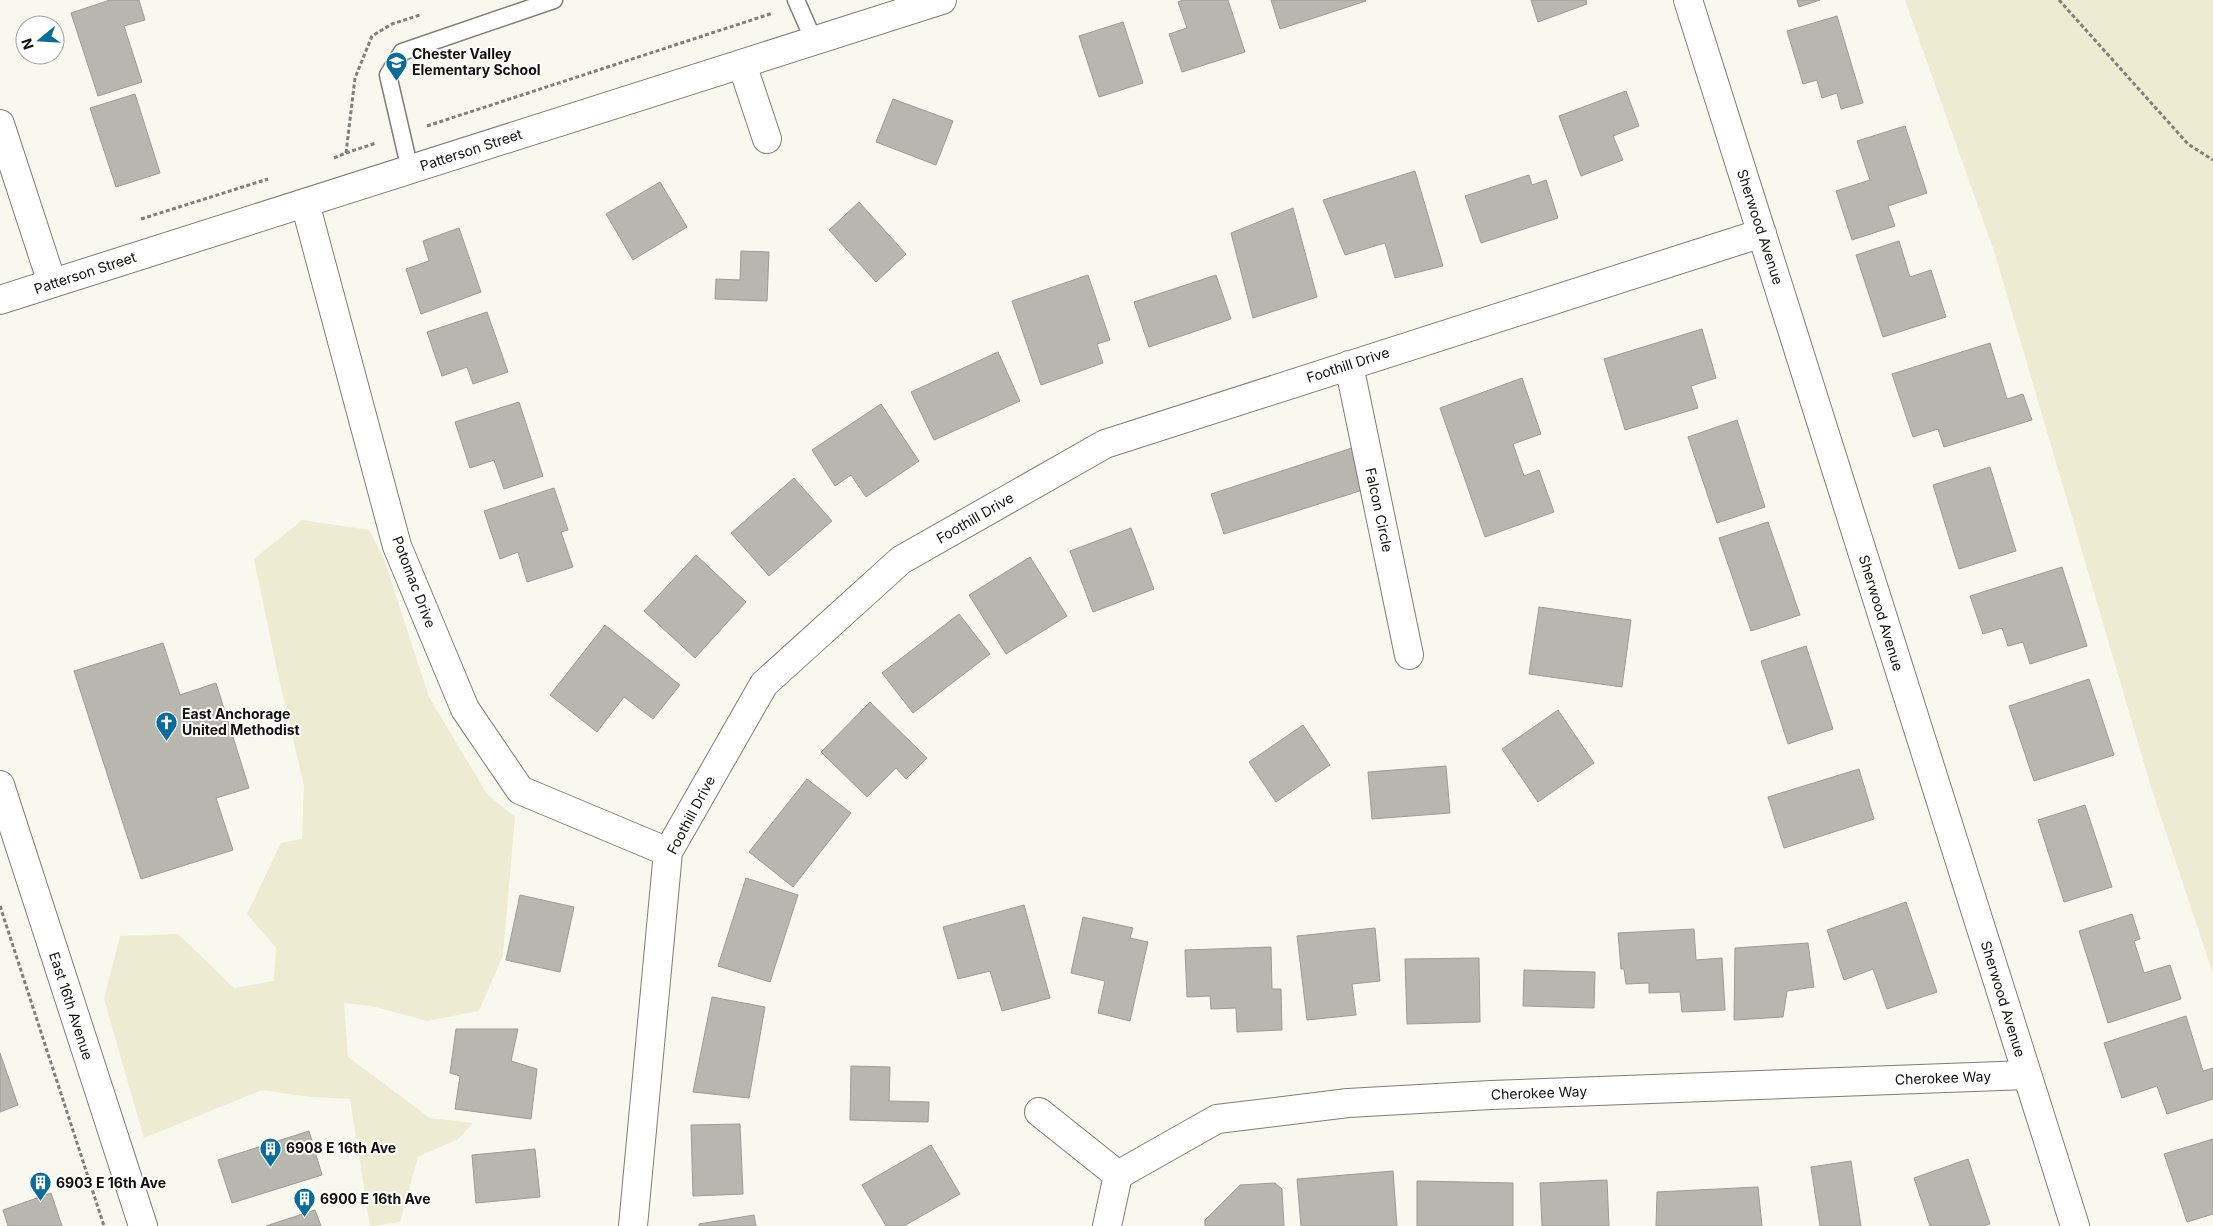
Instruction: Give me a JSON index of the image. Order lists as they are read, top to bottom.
{
  "streets": {
    "street": [
      "Patterson Street",
      "Sherwood Avenue",
      "Foothill Drive",
      "Falcon Circle",
      "Potomac Drive",
      "East 16th Avenue",
      "Cherokee Way"
    ]
  },
  "crossings": [
    ["Patterson Street", "Potomac Drive"],
    ["Sherwood Avenue", "Foothill Drive"],
    ["Sherwood Avenue", "Cherokee Way"],
    ["Foothill Drive", "Falcon Circle"],
    ["Foothill Drive", "Potomac Drive"]
  ],
  "places": {
    "school or university": ["Chester Valley Elementary School"],
    "church": ["East Anchorage United Methodist"],
    "building": ["6908 E 16th Ave", "6903 E 16th Ave", "6900 E 16th Ave"]
  },
  "north": "left"
}
